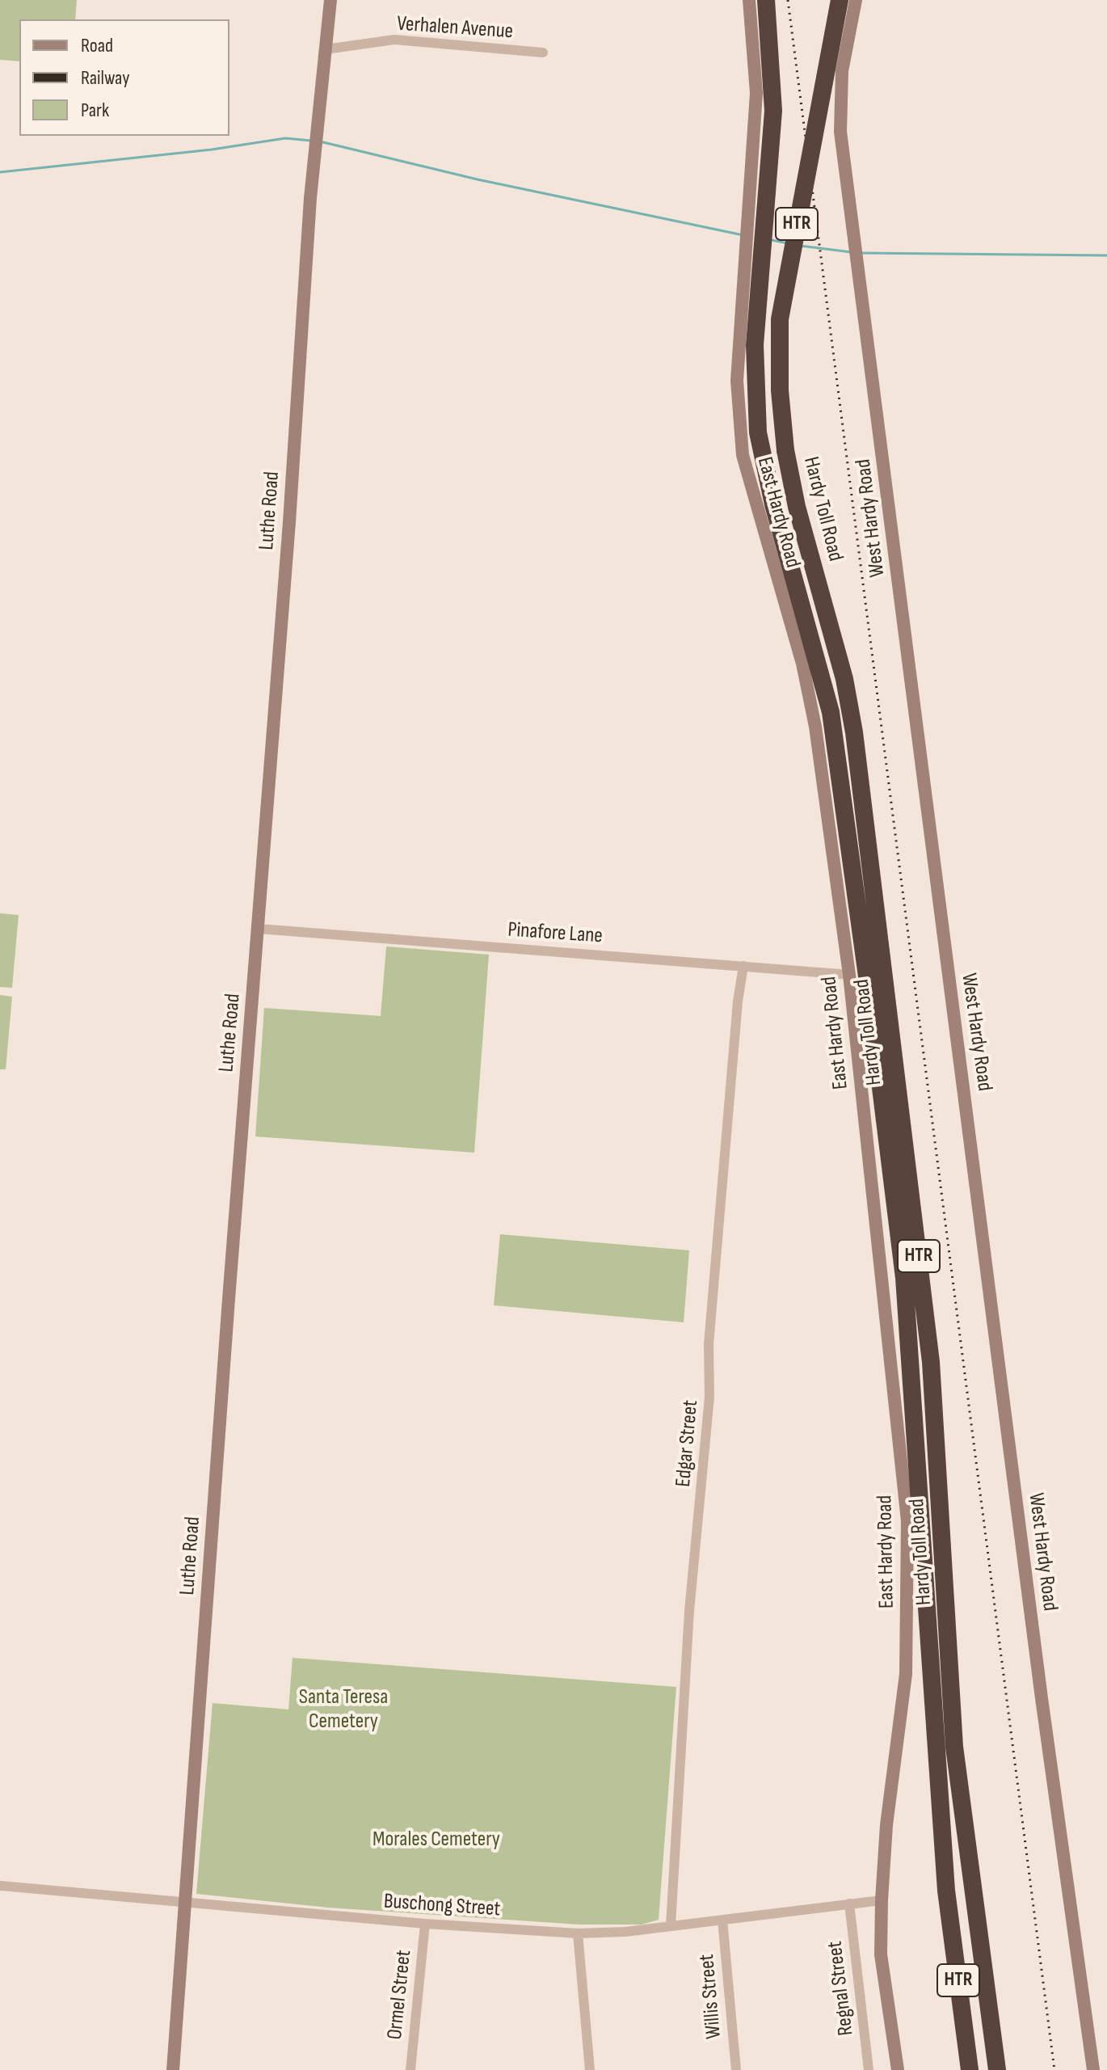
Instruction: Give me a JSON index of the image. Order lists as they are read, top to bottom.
{
  "streets": {
    "highway": ["HTR", "Hardy Toll Road"],
    "main road": ["Luthe Road", "East Hardy Road", "West Hardy Road"],
    "street": [
      "Verhalen Avenue",
      "Pinafore Lane",
      "Edgar Street",
      "Buschong Street",
      "Regnal Street",
      "Ormel Street",
      "Willis Street"
    ]
  },
  "crossings": [
    ["Verhalen Avenue", "Luthe Road"],
    ["Luthe Road", "Pinafore Lane"],
    ["Luthe Road", "Buschong Street"],
    ["East Hardy Road", "Pinafore Lane"],
    ["East Hardy Road", "Buschong Street"],
    ["Pinafore Lane", "Edgar Street"],
    ["Edgar Street", "Buschong Street"],
    ["Buschong Street", "Regnal Street"],
    ["Buschong Street", "Ormel Street"],
    ["Buschong Street", "Willis Street"]
  ],
  "parks": ["Santa Teresa Cemetery", "Morales Cemetery"],
  "legend": ["Road", "Railway", "Park"]
}
